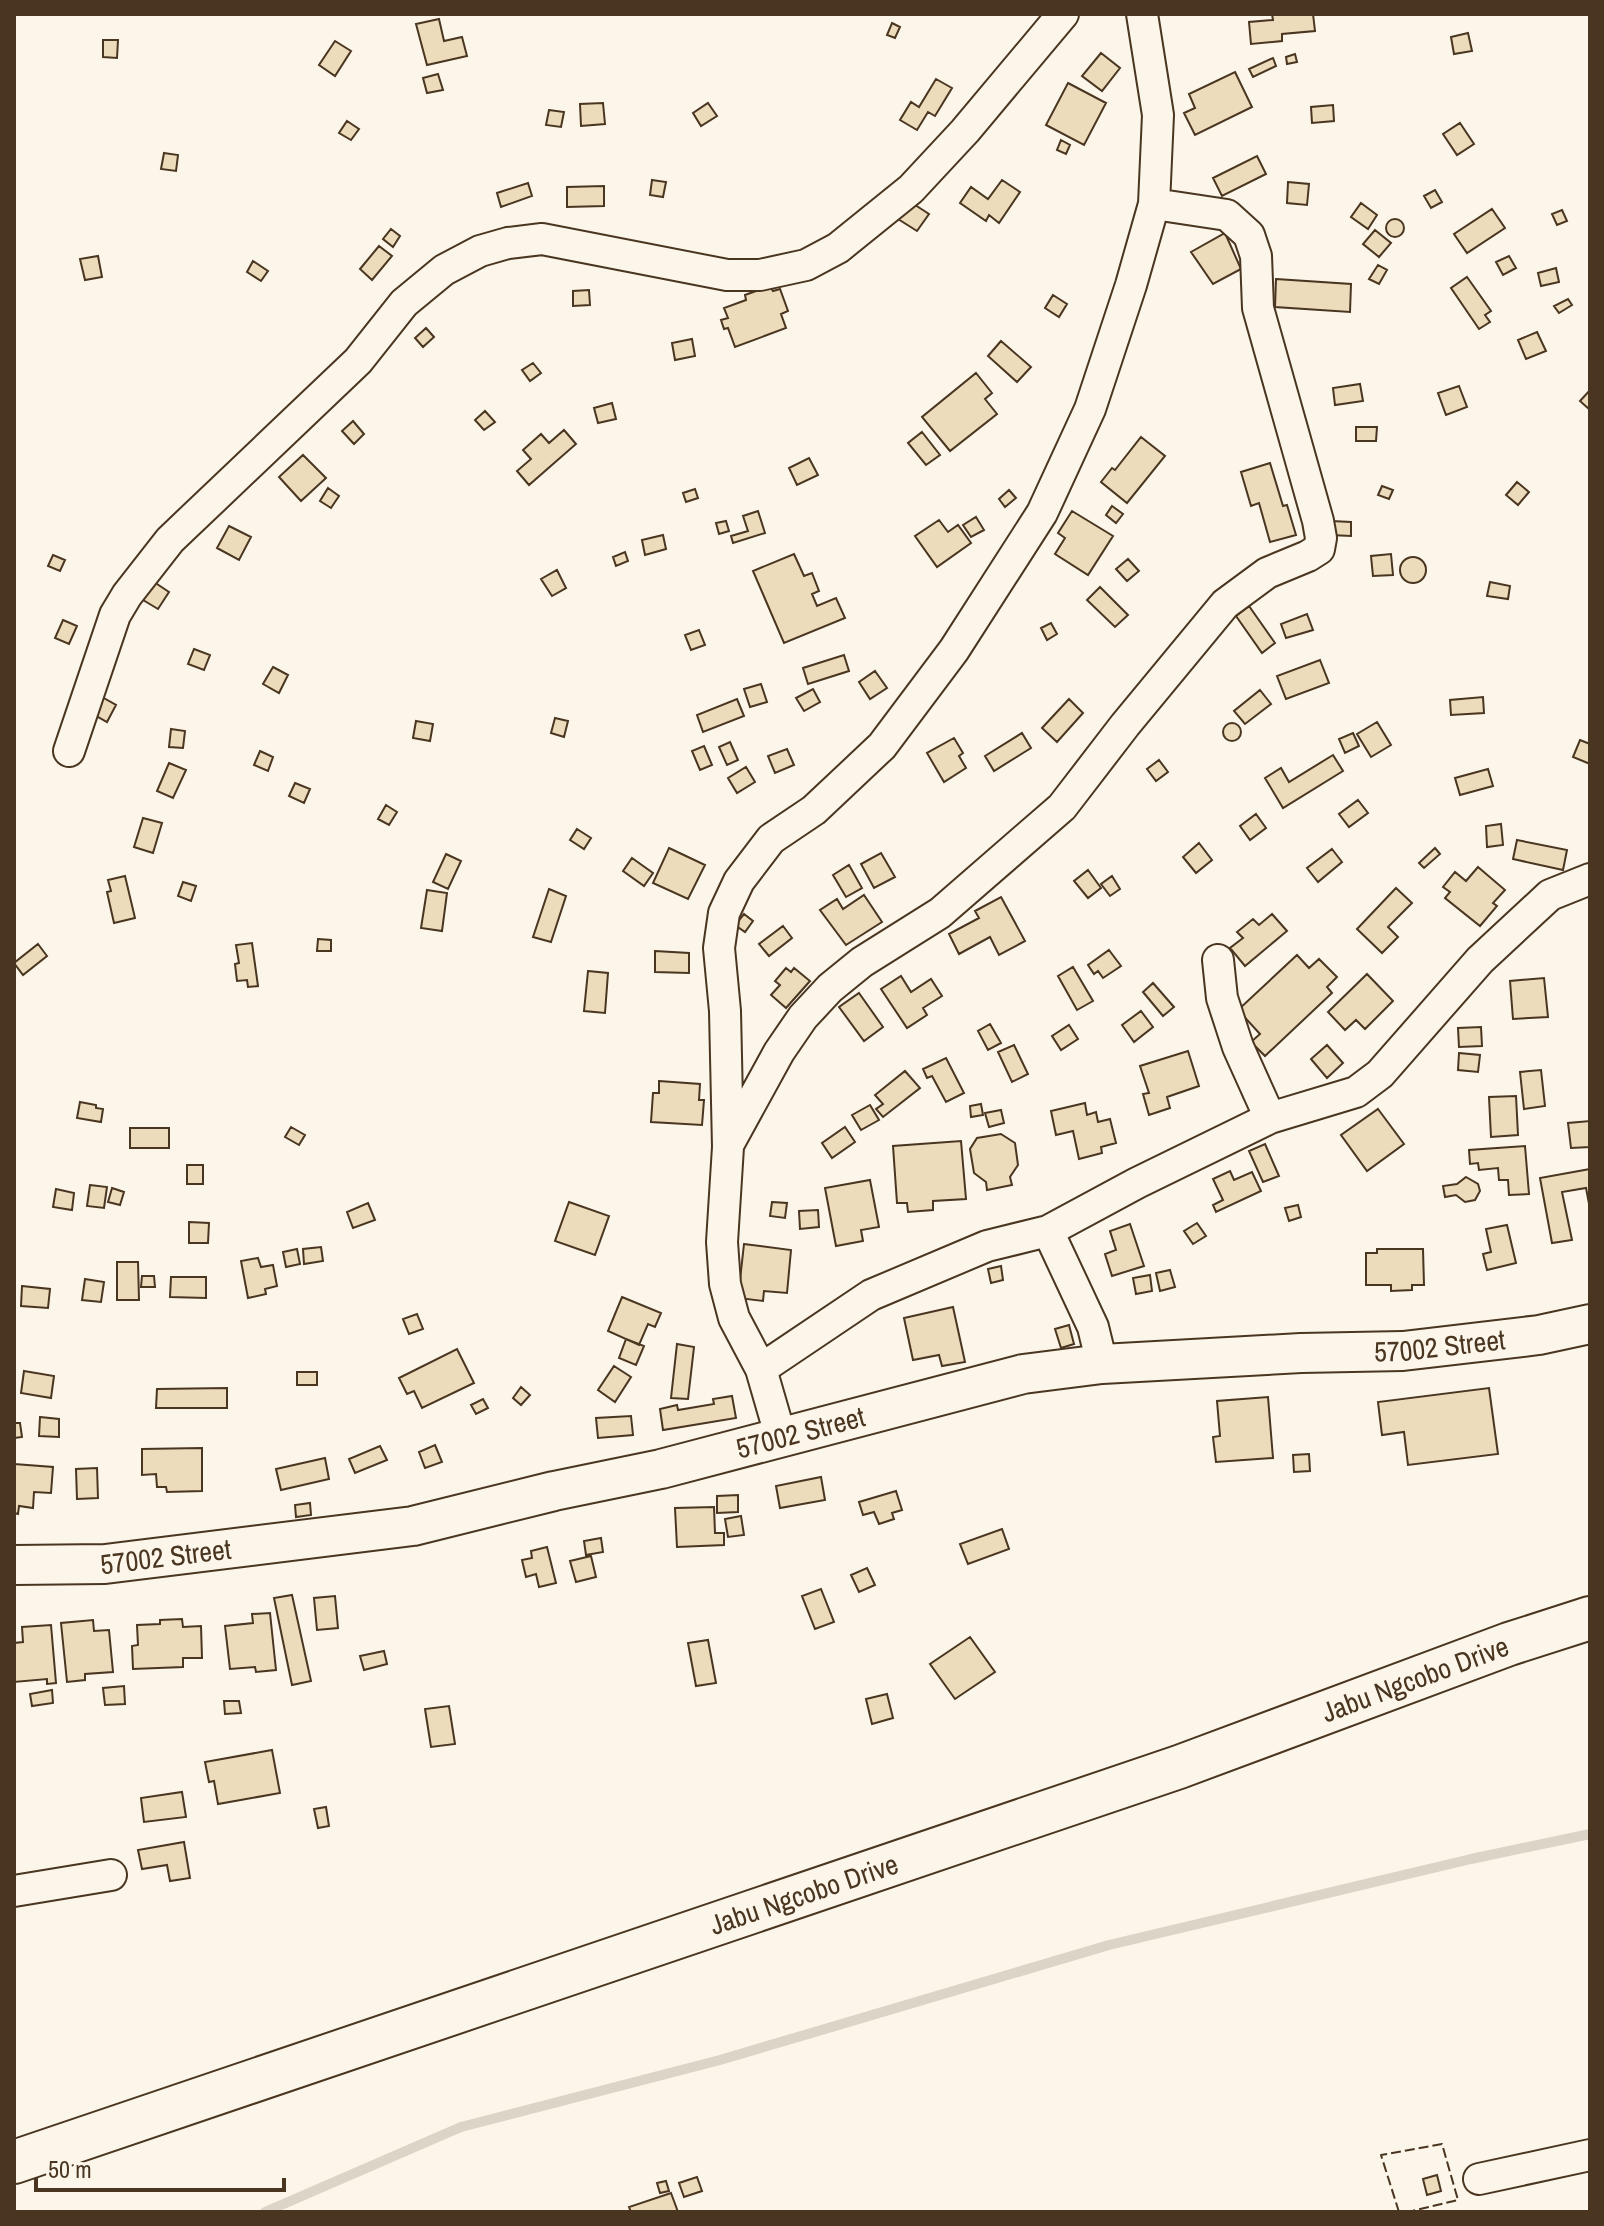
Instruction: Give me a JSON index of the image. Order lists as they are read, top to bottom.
{
  "streets": {
    "main road": ["Jabu Ngcobo Drive"],
    "street": ["57002 Street"]
  },
  "scale_bar": "50 m"
}
